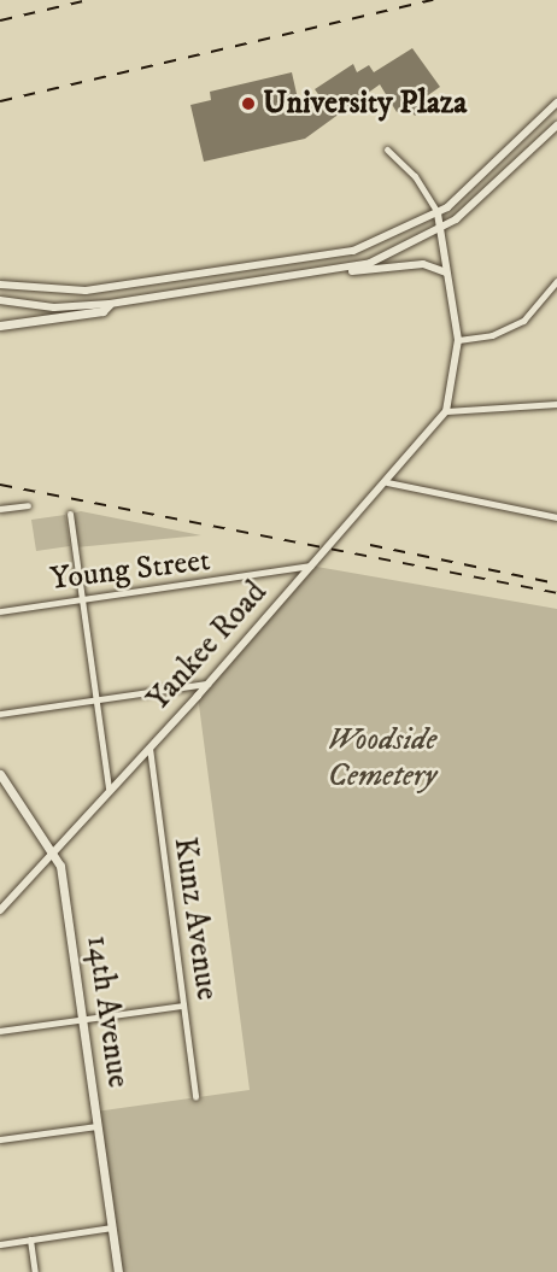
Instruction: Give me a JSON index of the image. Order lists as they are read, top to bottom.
{
  "streets": {
    "main road": ["14th Avenue"],
    "street": ["Young Street", "Yankee Road", "Kunz Avenue"]
  },
  "crossings": [
    ["Young Street", "Yankee Road"],
    ["Yankee Road", "Kunz Avenue"],
    ["Yankee Road", "14th Avenue"]
  ],
  "parks": ["Woodside Cemetery"],
  "places": ["University Plaza"]
}
